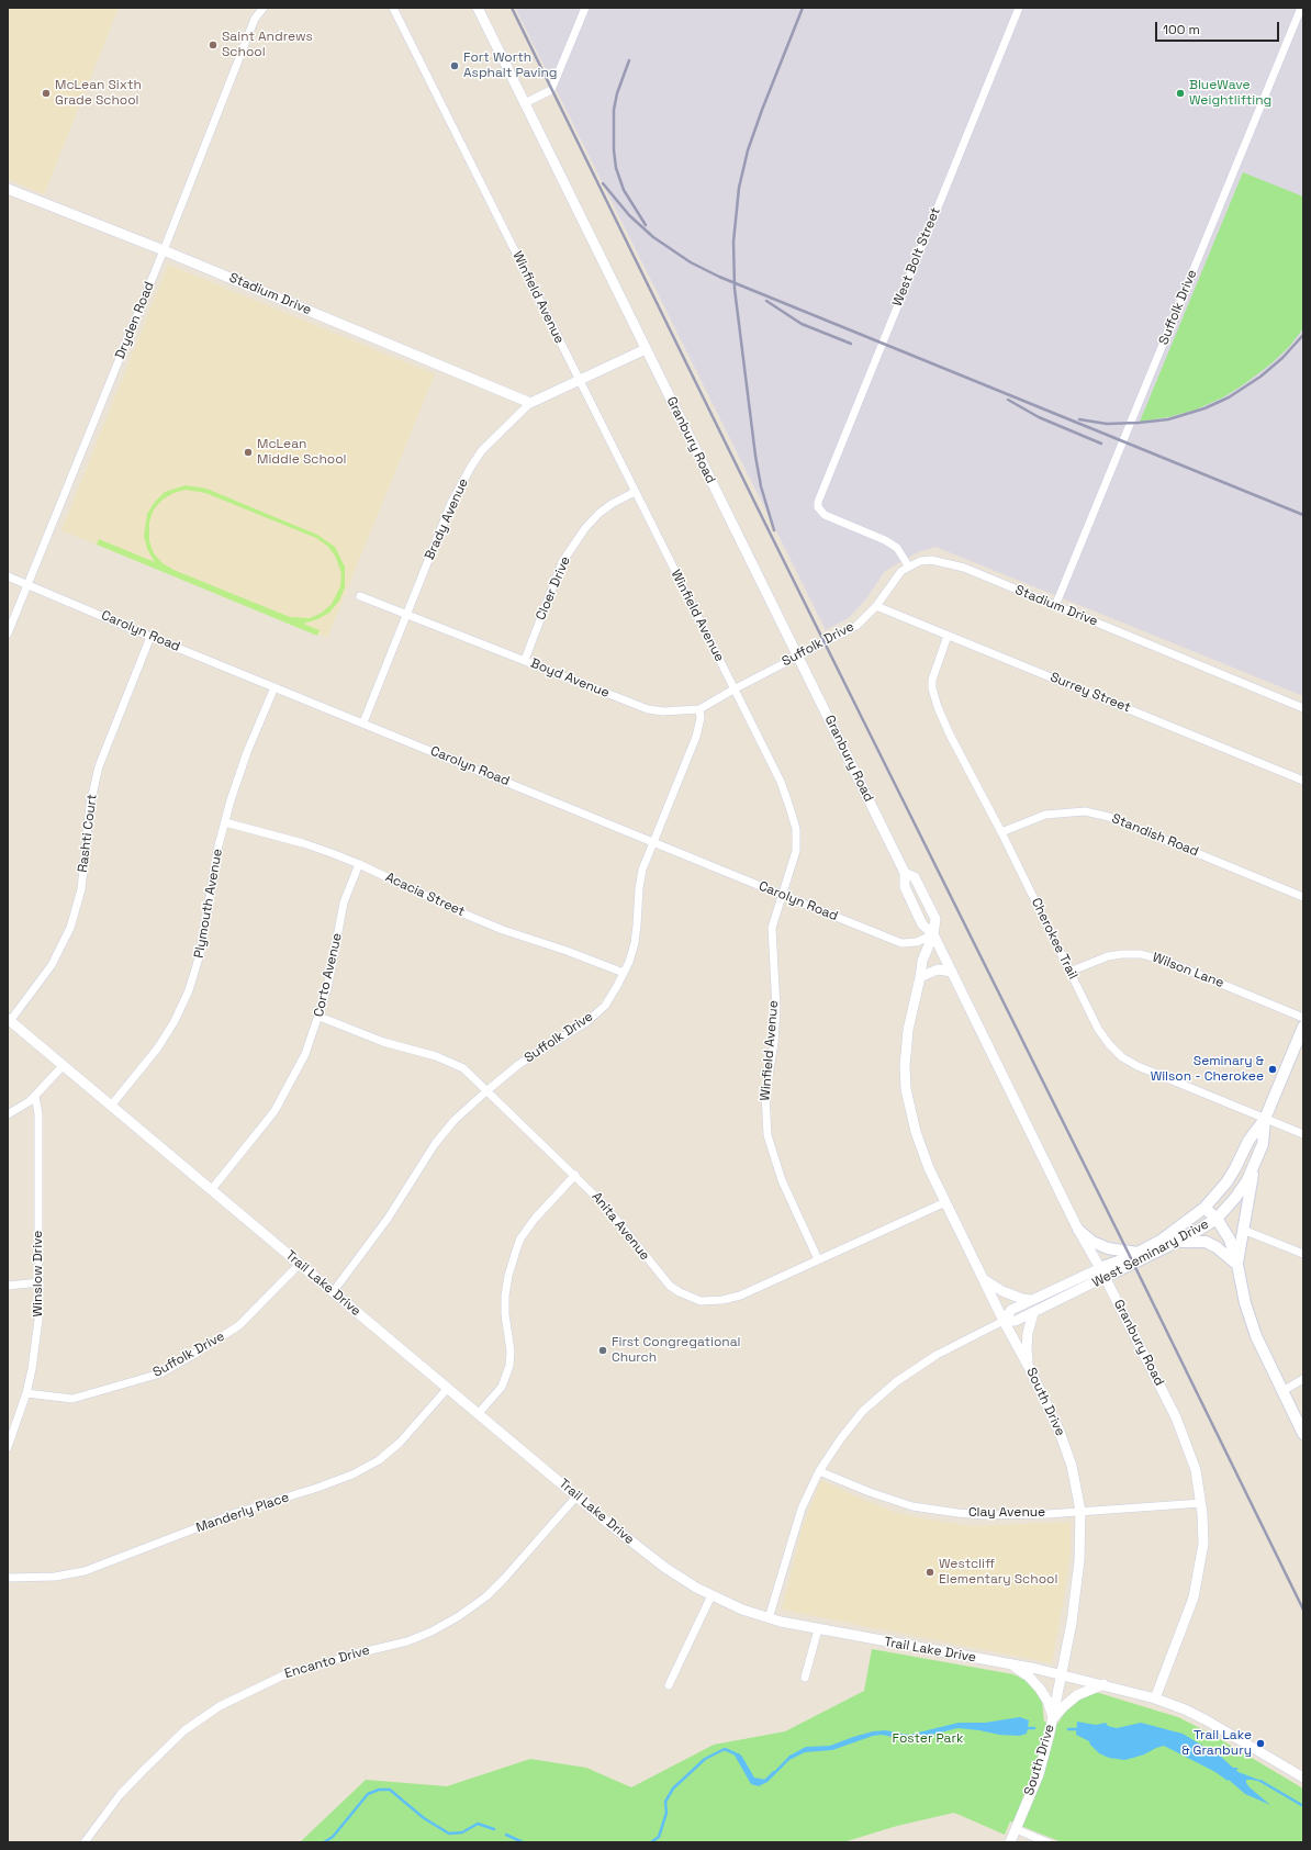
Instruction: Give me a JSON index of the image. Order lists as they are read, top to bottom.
{
  "streets": {
    "main road": ["West Seminary Drive"],
    "street": [
      "West Bolt Street",
      "Stadium Drive",
      "Winfield Avenue",
      "Suffolk Drive",
      "Dryden Road",
      "Granbury Road",
      "Brady Avenue",
      "Cloer Drive",
      "Carolyn Road",
      "Boyd Avenue",
      "Surrey Street",
      "Rashti Court",
      "Standish Road",
      "Acacia Street",
      "Plymouth Avenue",
      "Cherokee Trail",
      "Wilson Lane",
      "Corto Avenue",
      "Anita Avenue",
      "Winslow Drive",
      "Trail Lake Drive",
      "South Drive",
      "Manderly Place",
      "Clay Avenue",
      "Encanto Drive"
    ]
  },
  "crossings": [
    ["West Bolt Street", "Stadium Drive"],
    ["West Bolt Street", "Suffolk Drive"],
    ["Stadium Drive", "Suffolk Drive"],
    ["Stadium Drive", "Dryden Road"],
    ["Stadium Drive", "Brady Avenue"],
    ["Winfield Avenue", "Suffolk Drive"],
    ["Winfield Avenue", "Brady Avenue"],
    ["Winfield Avenue", "Cloer Drive"],
    ["Winfield Avenue", "Carolyn Road"],
    ["Winfield Avenue", "Boyd Avenue"],
    ["Winfield Avenue", "Anita Avenue"],
    ["Suffolk Drive", "Granbury Road"],
    ["Suffolk Drive", "Carolyn Road"],
    ["Suffolk Drive", "Boyd Avenue"],
    ["Suffolk Drive", "Surrey Street"],
    ["Suffolk Drive", "Acacia Street"],
    ["Suffolk Drive", "Anita Avenue"],
    ["Suffolk Drive", "Winslow Drive"],
    ["Suffolk Drive", "Trail Lake Drive"],
    ["Dryden Road", "Carolyn Road"],
    ["Granbury Road", "Brady Avenue"],
    ["Granbury Road", "Carolyn Road"],
    ["Granbury Road", "West Seminary Drive"],
    ["Granbury Road", "Trail Lake Drive"],
    ["Granbury Road", "South Drive"],
    ["Granbury Road", "Clay Avenue"],
    ["Brady Avenue", "Carolyn Road"],
    ["Brady Avenue", "Boyd Avenue"],
    ["Cloer Drive", "Boyd Avenue"],
    ["Carolyn Road", "Rashti Court"],
    ["Carolyn Road", "Plymouth Avenue"],
    ["Carolyn Road", "South Drive"],
    ["Surrey Street", "Cherokee Trail"],
    ["Rashti Court", "Trail Lake Drive"],
    ["Standish Road", "Cherokee Trail"],
    ["Acacia Street", "Plymouth Avenue"],
    ["Acacia Street", "Corto Avenue"],
    ["Plymouth Avenue", "Trail Lake Drive"],
    ["Cherokee Trail", "Wilson Lane"],
    ["Cherokee Trail", "West Seminary Drive"],
    ["Corto Avenue", "Anita Avenue"],
    ["Corto Avenue", "Trail Lake Drive"],
    ["Anita Avenue", "South Drive"],
    ["West Seminary Drive", "Trail Lake Drive"],
    ["West Seminary Drive", "South Drive"],
    ["West Seminary Drive", "Clay Avenue"],
    ["Trail Lake Drive", "South Drive"],
    ["Trail Lake Drive", "Manderly Place"],
    ["Trail Lake Drive", "Encanto Drive"],
    ["South Drive", "Clay Avenue"]
  ],
  "parks": ["Foster Park"],
  "places": [
    "Saint Andrews School",
    "Fort Worth Asphalt Paving",
    "McLean Sixth Grade School",
    "BlueWave Weightlifting",
    "McLean Middle School",
    "Seminary & Wilson - Cherokee",
    "First Congregational Church",
    "Westcliff Elementary School",
    "Trail Lake & Granbury"
  ],
  "scale_bar": "100 m"
}
